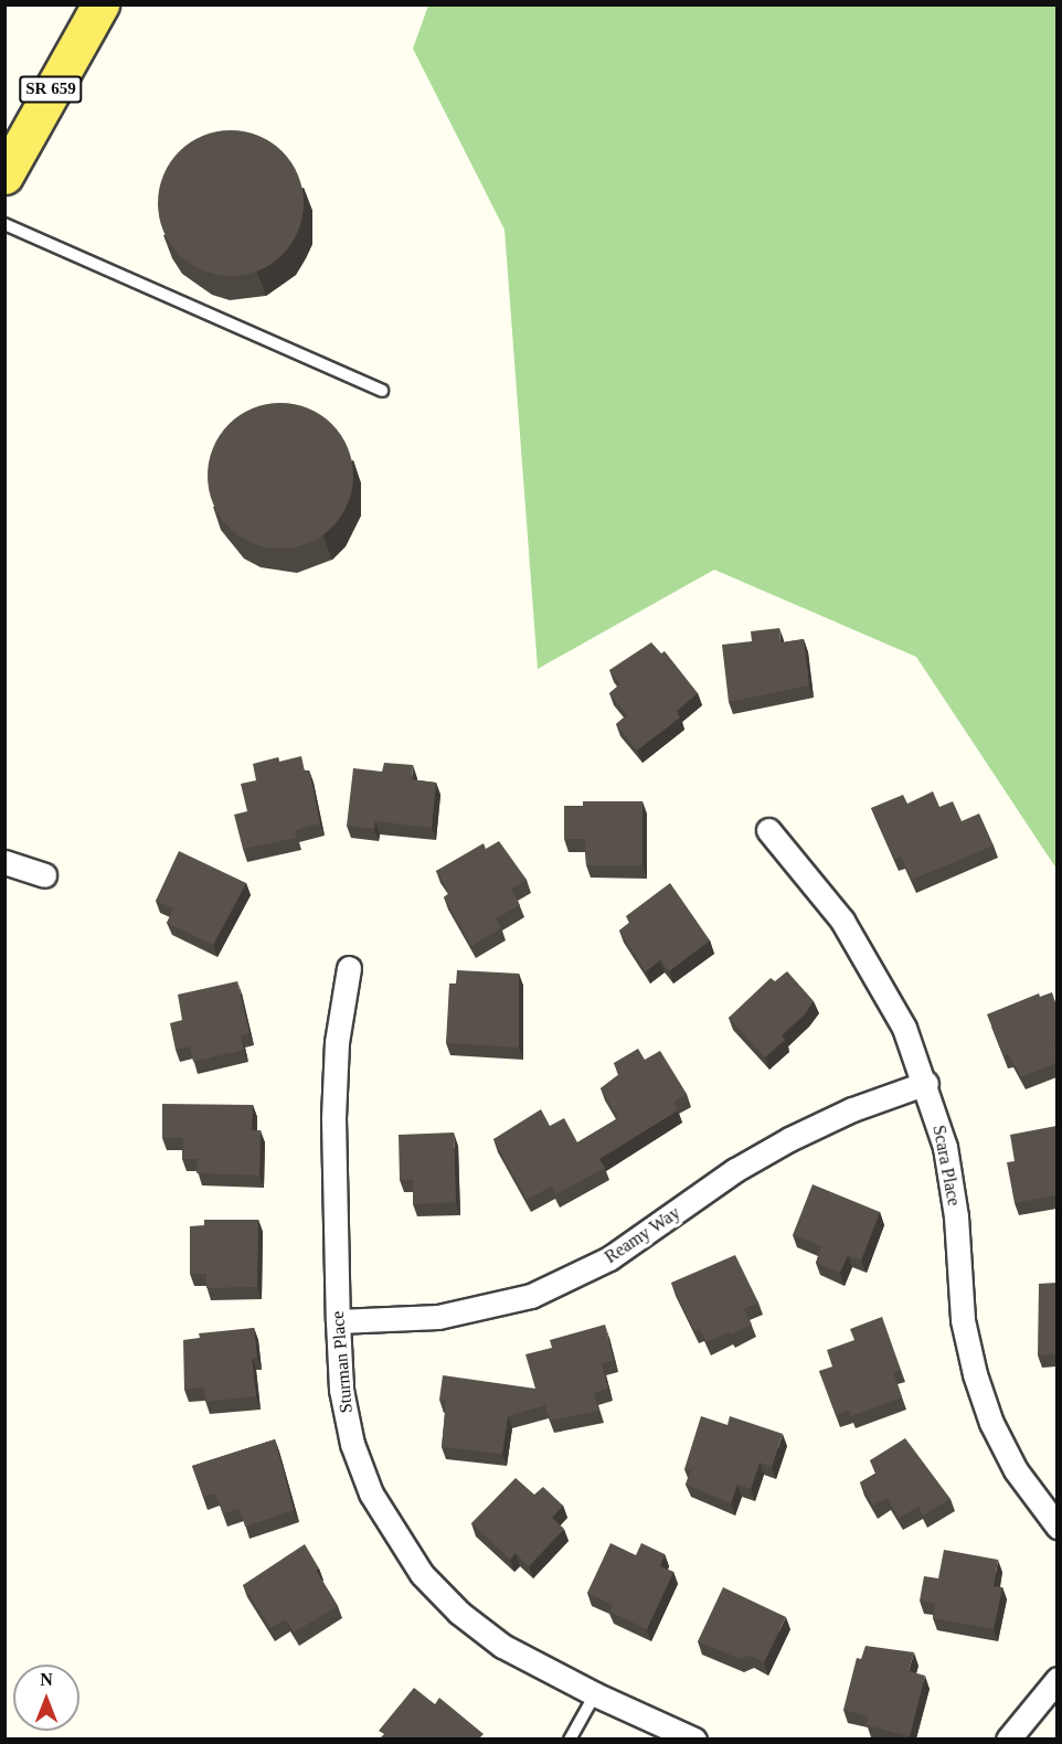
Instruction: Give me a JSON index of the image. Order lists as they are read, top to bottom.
{
  "streets": {
    "main road": ["SR 659"],
    "street": ["Scara Place", "Reamy Way", "Sturman Place"]
  },
  "crossings": [
    ["Scara Place", "Reamy Way"],
    ["Reamy Way", "Sturman Place"]
  ],
  "north": "top"
}
